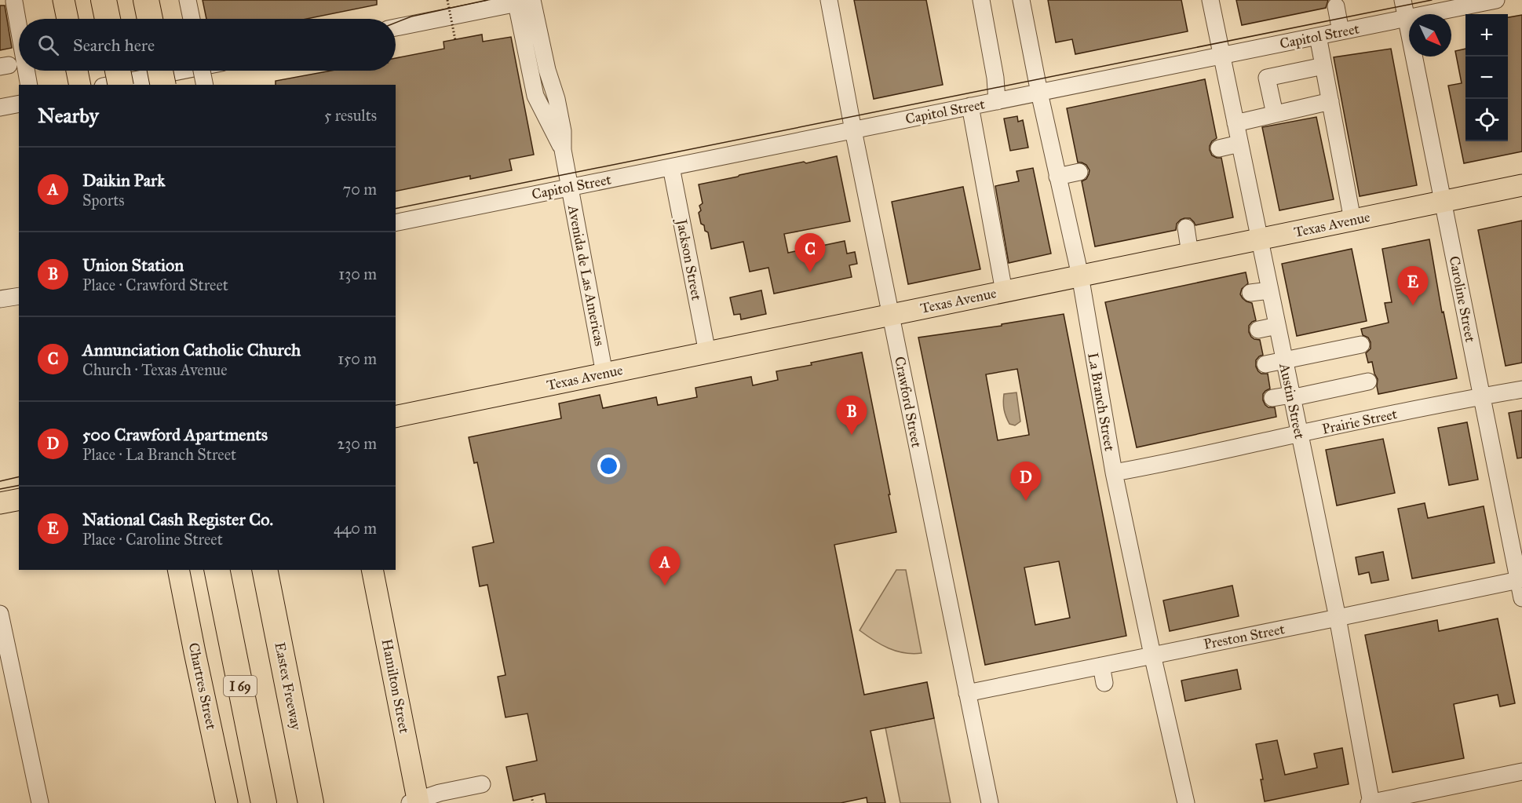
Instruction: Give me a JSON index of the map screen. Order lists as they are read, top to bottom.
{
  "streets": {
    "highway": ["I 69", "Eastex Freeway"],
    "main road": ["Texas Avenue", "Chartres Street", "Hamilton Street"],
    "street": [
      "Capitol Street",
      "Jackson Street",
      "Avenida de Las Americas",
      "Caroline Street",
      "Austin Street",
      "Crawford Street",
      "La Branch Street",
      "Prairie Street",
      "Preston Street"
    ]
  },
  "crossings": [
    ["Capitol Street", "Jackson Street"],
    ["Capitol Street", "Avenida de Las Americas"],
    ["Capitol Street", "Caroline Street"],
    ["Capitol Street", "Austin Street"],
    ["Capitol Street", "Crawford Street"],
    ["Capitol Street", "La Branch Street"],
    ["Texas Avenue", "Jackson Street"],
    ["Texas Avenue", "Avenida de Las Americas"],
    ["Texas Avenue", "Caroline Street"],
    ["Texas Avenue", "Austin Street"],
    ["Texas Avenue", "Crawford Street"],
    ["Texas Avenue", "La Branch Street"],
    ["Caroline Street", "Prairie Street"],
    ["Caroline Street", "Preston Street"],
    ["Austin Street", "Prairie Street"],
    ["Austin Street", "Preston Street"],
    ["Crawford Street", "Preston Street"],
    ["La Branch Street", "Prairie Street"],
    ["La Branch Street", "Preston Street"]
  ],
  "north": "bottom right",
  "page": {
    "map_buttons": ["+", "−"],
    "search": "Search here",
    "heading": ["Nearby", "5 results"],
    "list": [
      {
        "mark": "A",
        "name": "Daikin Park",
        "note": "Sports",
        "value": "70 m"
      },
      {
        "mark": "B",
        "name": "Union Station",
        "note": "Place · Crawford Street",
        "value": "130 m"
      },
      {
        "mark": "C",
        "name": "Annunciation Catholic Church",
        "note": "Church · Texas Avenue",
        "value": "150 m"
      },
      {
        "mark": "D",
        "name": "500 Crawford Apartments",
        "note": "Place · La Branch Street",
        "value": "230 m"
      },
      {
        "mark": "E",
        "name": "National Cash Register Co.",
        "note": "Place · Caroline Street",
        "value": "440 m"
      }
    ],
    "pins": [
      "C",
      "E",
      "B",
      "D",
      "A"
    ]
  }
}
